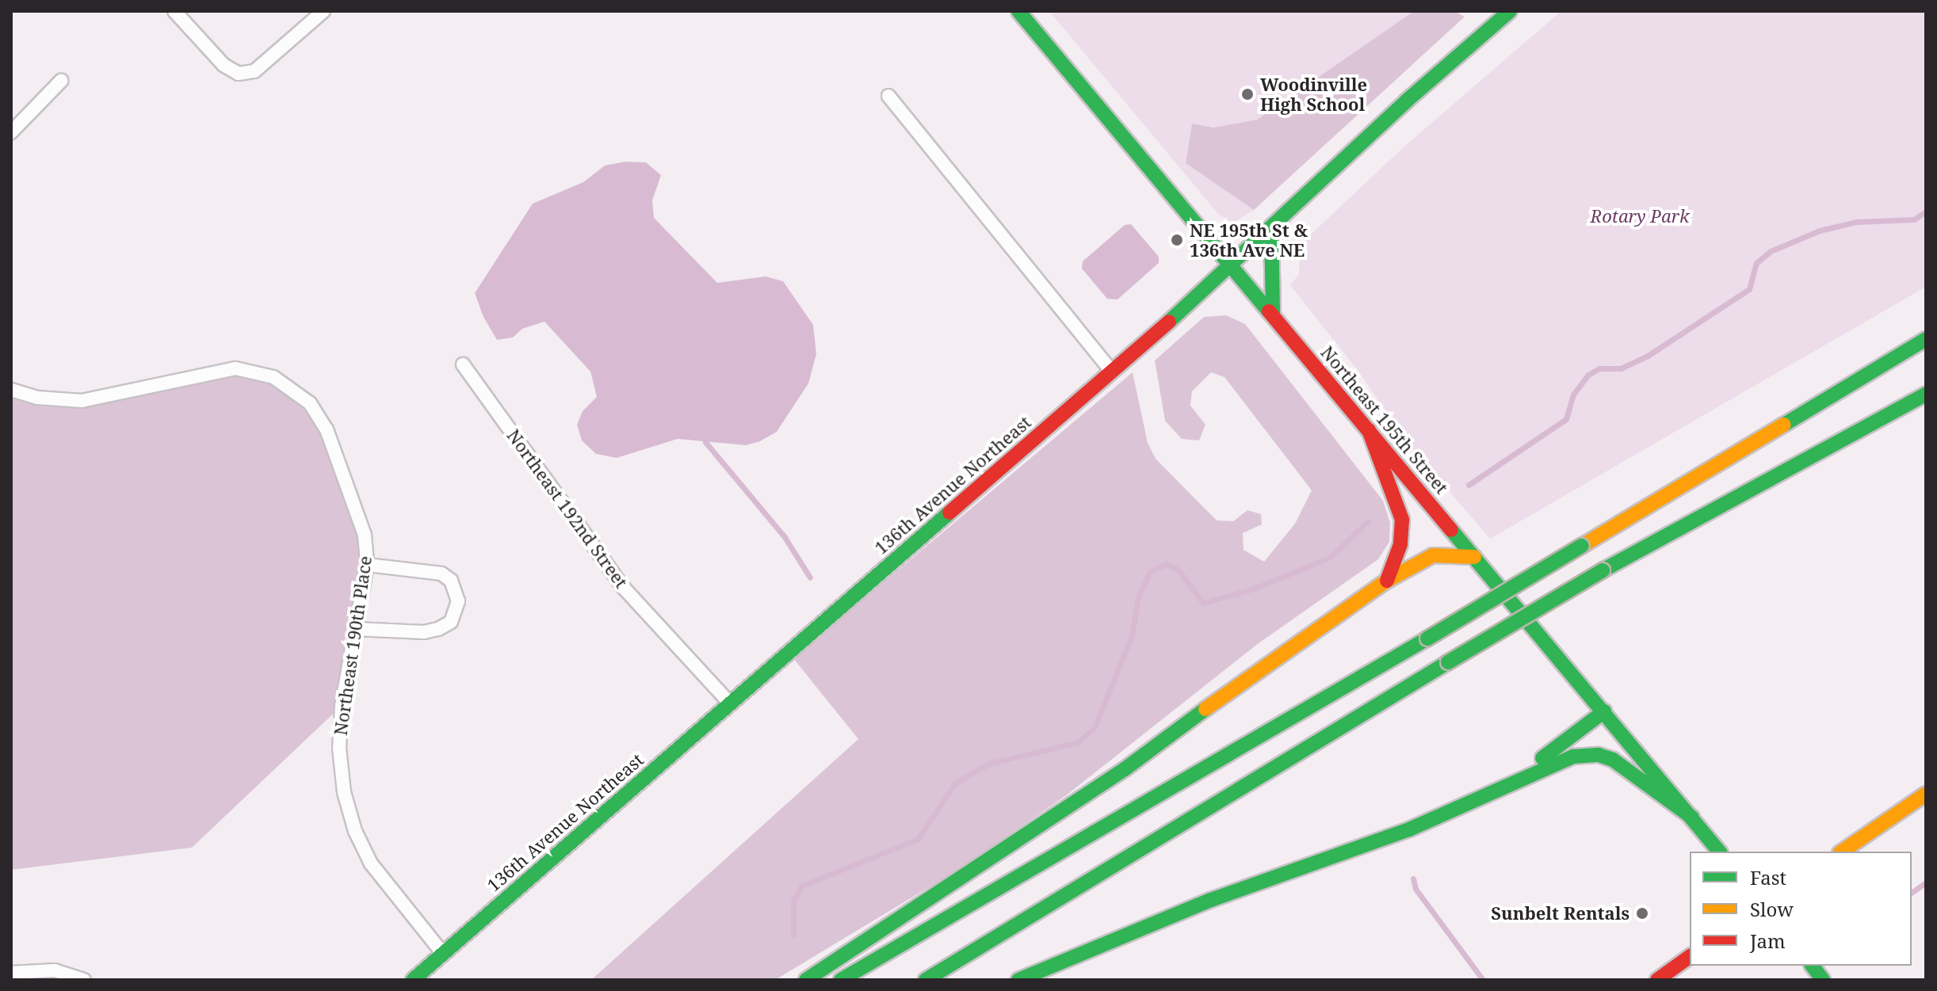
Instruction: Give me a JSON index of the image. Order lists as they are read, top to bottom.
{
  "streets": {
    "main road": ["Northeast 195th Street", "136th Avenue Northeast"],
    "street": ["Northeast 192nd Street", "Northeast 190th Place"]
  },
  "crossings": [
    ["Northeast 195th Street", "136th Avenue Northeast"],
    ["136th Avenue Northeast", "Northeast 192nd Street"],
    ["136th Avenue Northeast", "Northeast 190th Place"]
  ],
  "parks": ["Rotary Park"],
  "places": ["Woodinville High School", "NE 195th St & 136th Ave NE", "Sunbelt Rentals"],
  "legend": ["Fast", "Slow", "Jam"]
}
